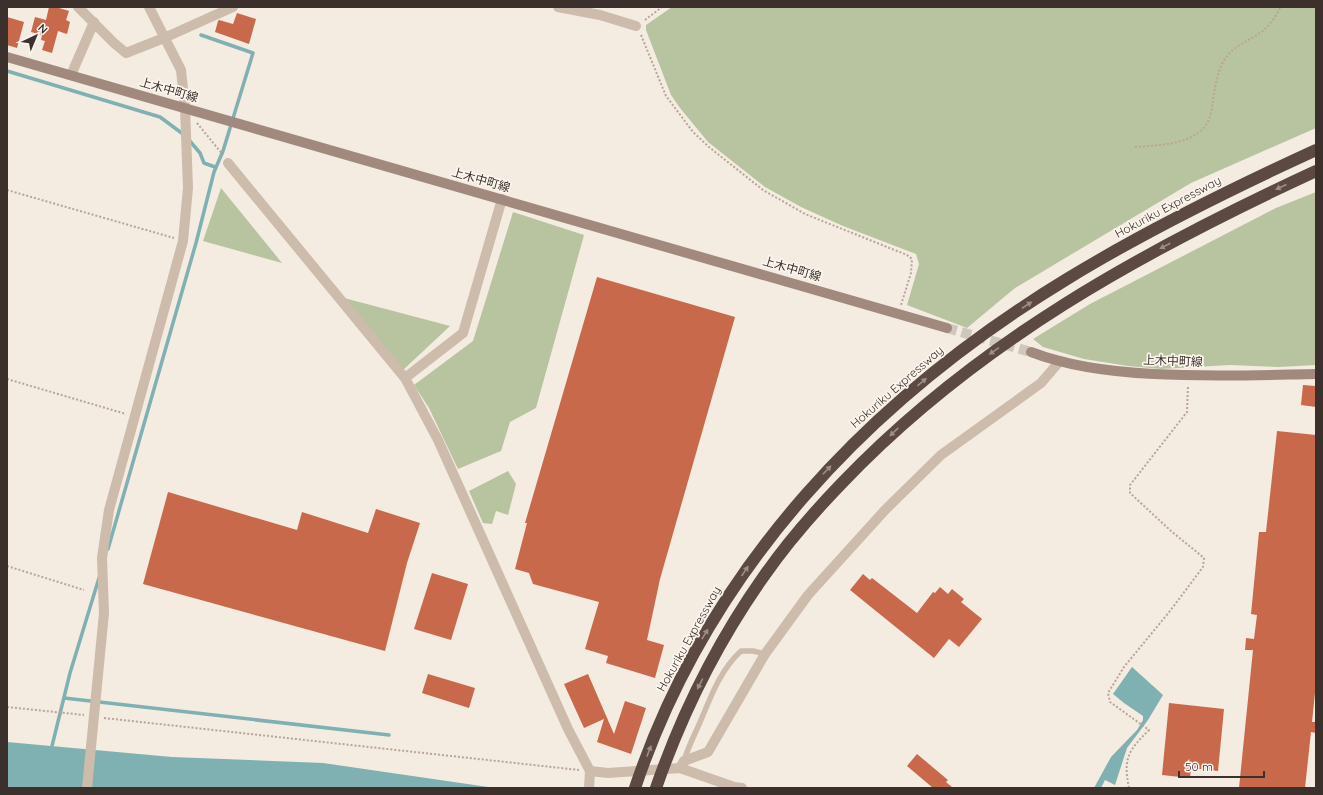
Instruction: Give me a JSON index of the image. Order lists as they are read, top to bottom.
{
  "streets": {
    "highway": ["Hokuriku Expressway"],
    "main road": ["上木中町線"]
  },
  "scale_bar": "50 m",
  "north": "top right"
}
